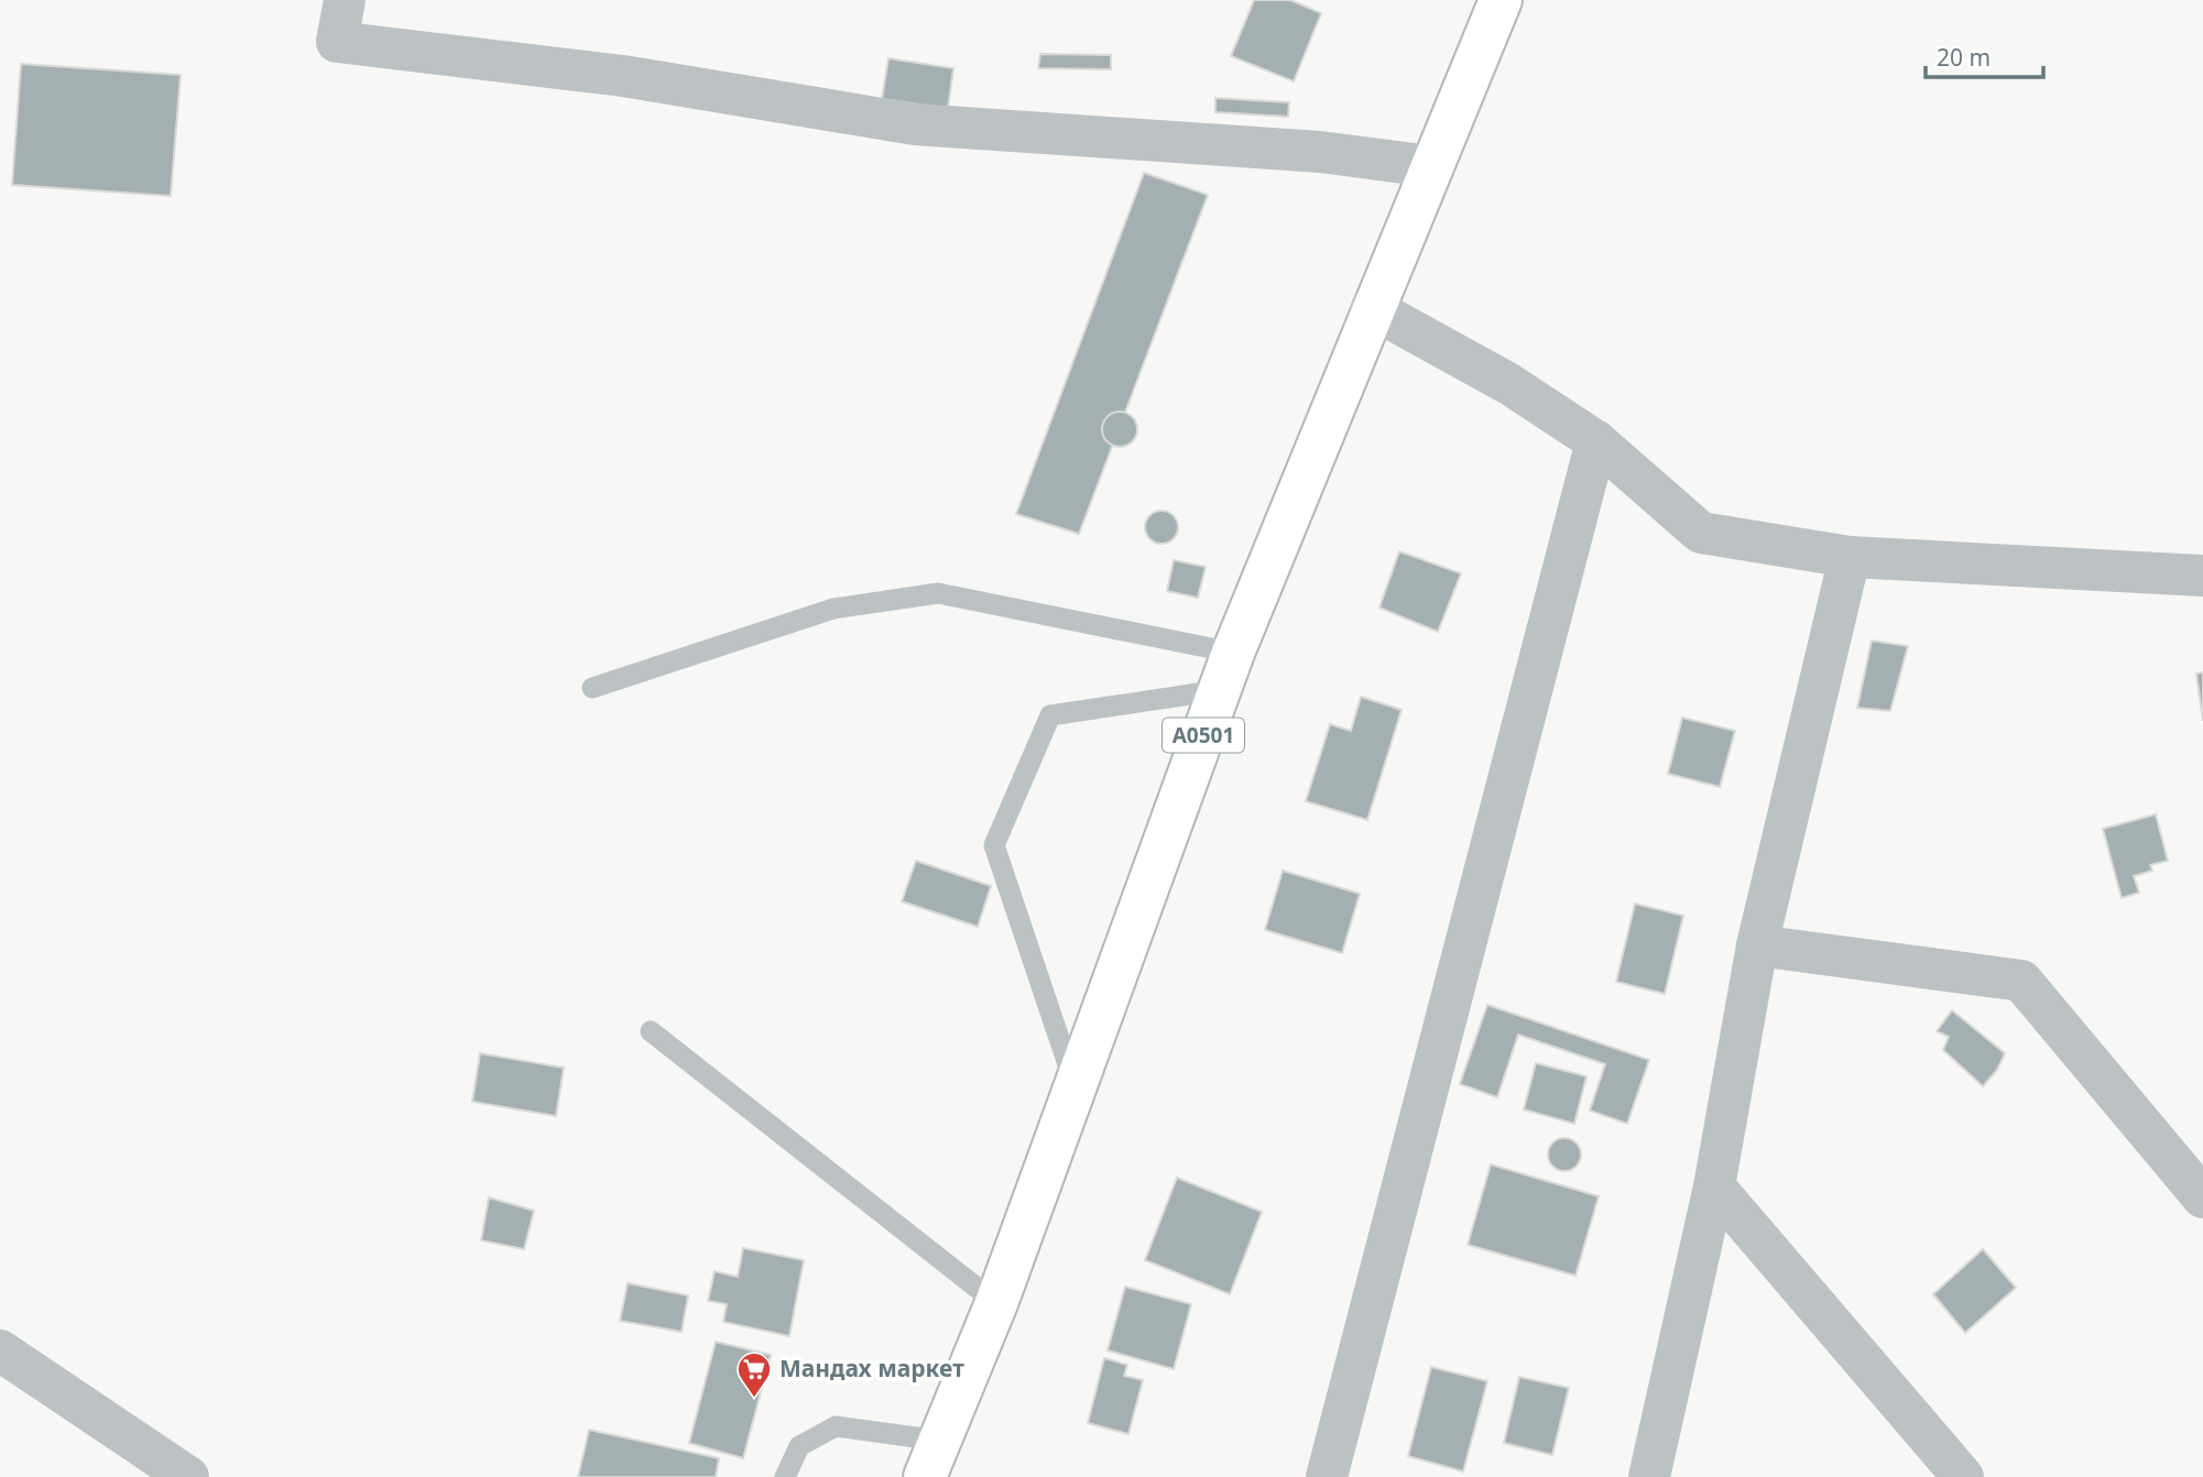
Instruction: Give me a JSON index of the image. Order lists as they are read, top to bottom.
{
  "streets": {
    "highway": ["A0501"]
  },
  "places": {
    "supermarket": ["Мандах маркет"]
  },
  "scale_bar": "20 m"
}
